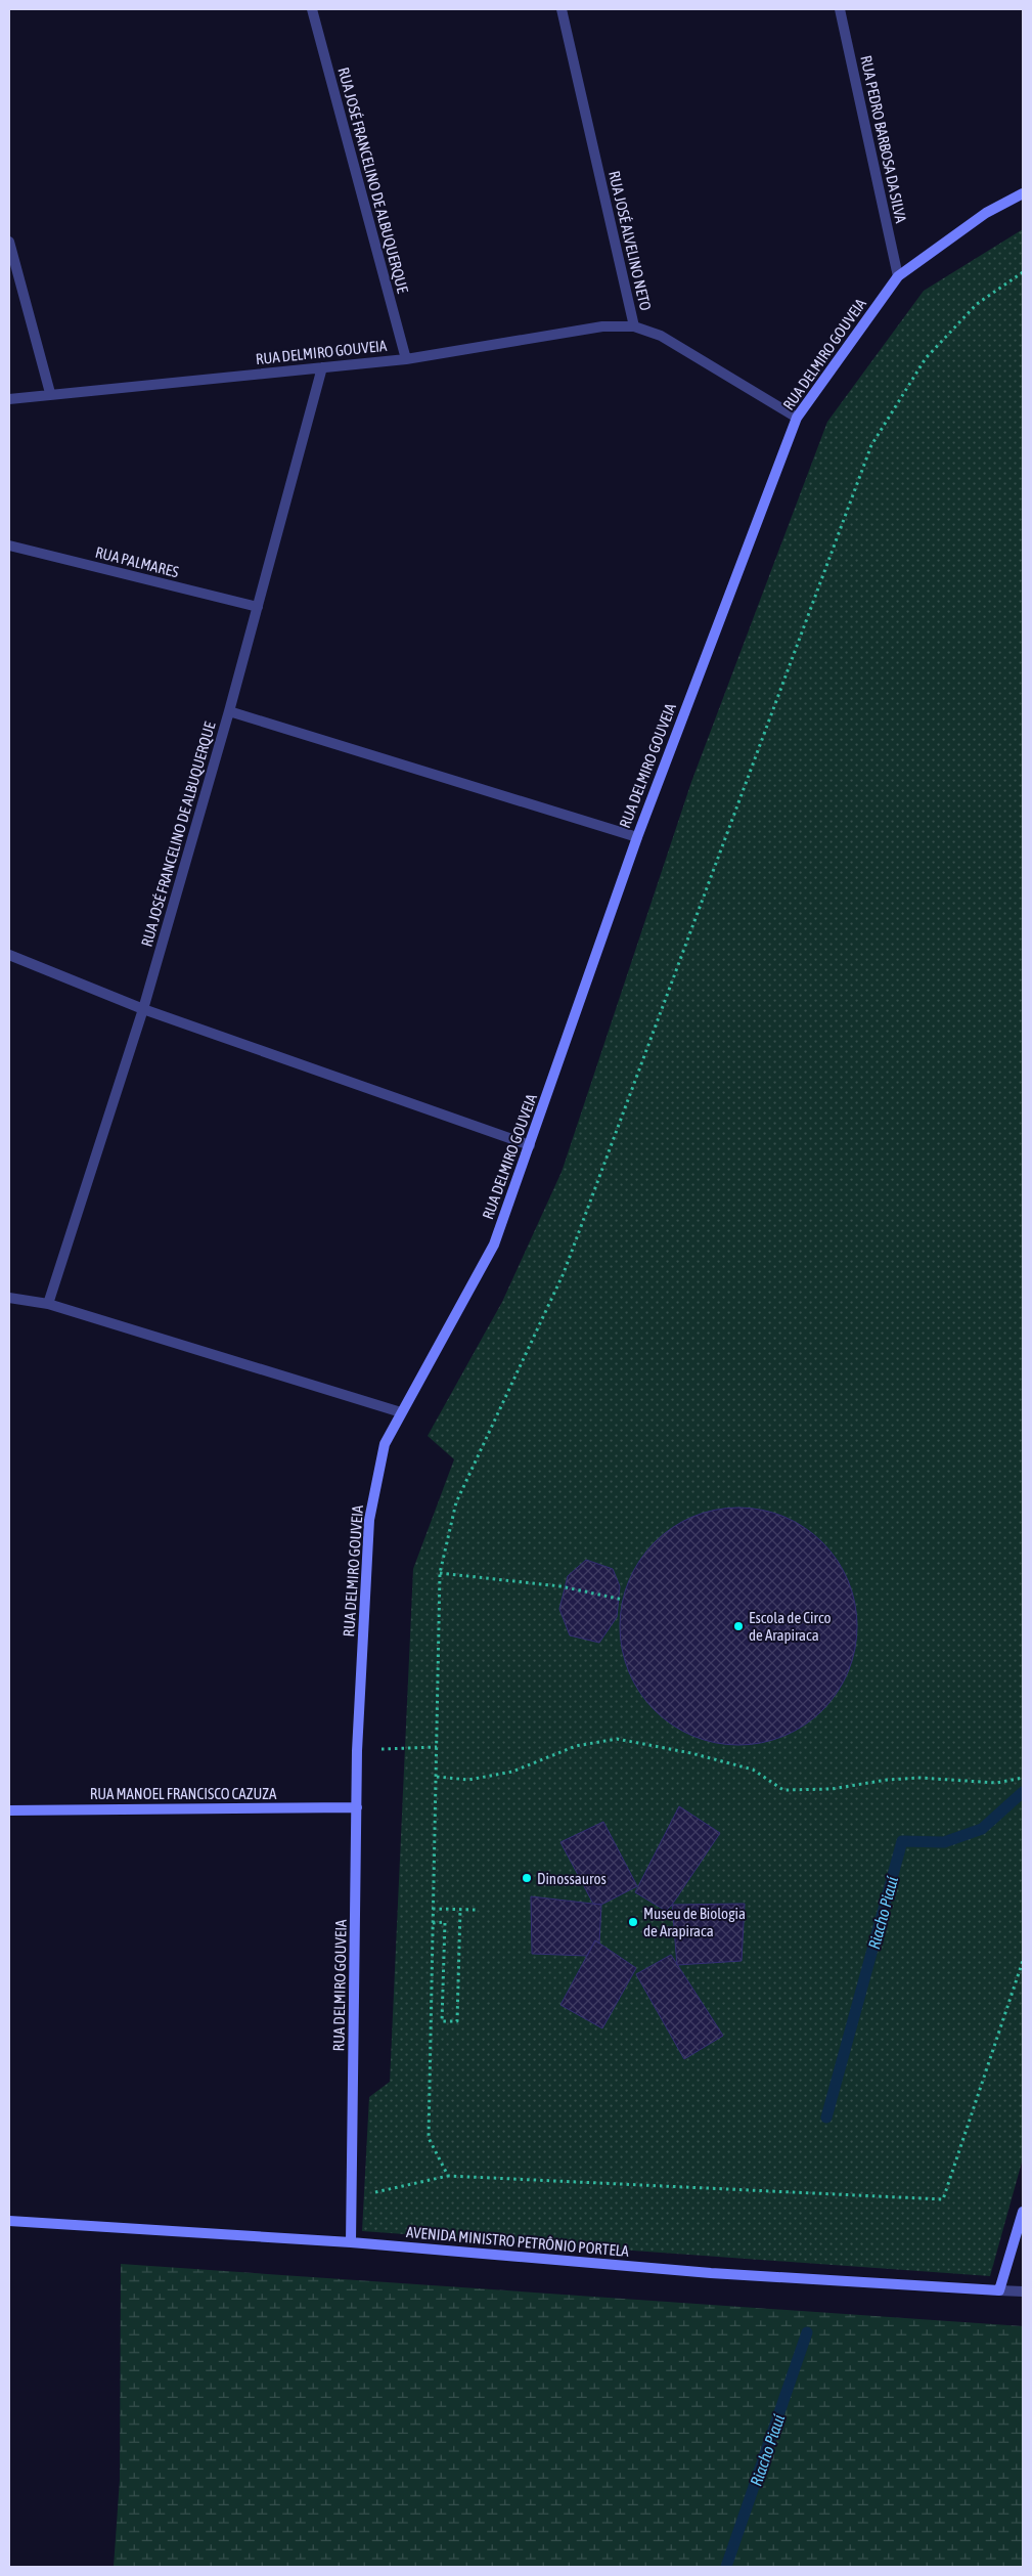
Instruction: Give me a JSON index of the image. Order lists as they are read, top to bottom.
{
  "streets": {
    "street": [
      "RUA PEDRO BARBOSA DA SILVA",
      "RUA JOSÉ FRANCELINO DE ALBUQUERQUE",
      "RUA JOSÉ ALVELINO NETO",
      "RUA DELMIRO GOUVEIA",
      "RUA PALMARES",
      "RUA MANOEL FRANCISCO CAZUZA",
      "AVENIDA MINISTRO PETRÔNIO PORTELA"
    ]
  },
  "crossings": [
    ["RUA PEDRO BARBOSA DA SILVA", "RUA DELMIRO GOUVEIA"],
    ["RUA JOSÉ FRANCELINO DE ALBUQUERQUE", "RUA DELMIRO GOUVEIA"],
    ["RUA JOSÉ FRANCELINO DE ALBUQUERQUE", "RUA PALMARES"],
    ["RUA JOSÉ ALVELINO NETO", "RUA DELMIRO GOUVEIA"],
    ["RUA DELMIRO GOUVEIA", "RUA MANOEL FRANCISCO CAZUZA"],
    ["RUA DELMIRO GOUVEIA", "AVENIDA MINISTRO PETRÔNIO PORTELA"]
  ],
  "water": ["Riacho Piauí"],
  "places": ["Escola de Circo de Arapiraca", "Dinossauros", "Museu de Biologia de Arapiraca"]
}
